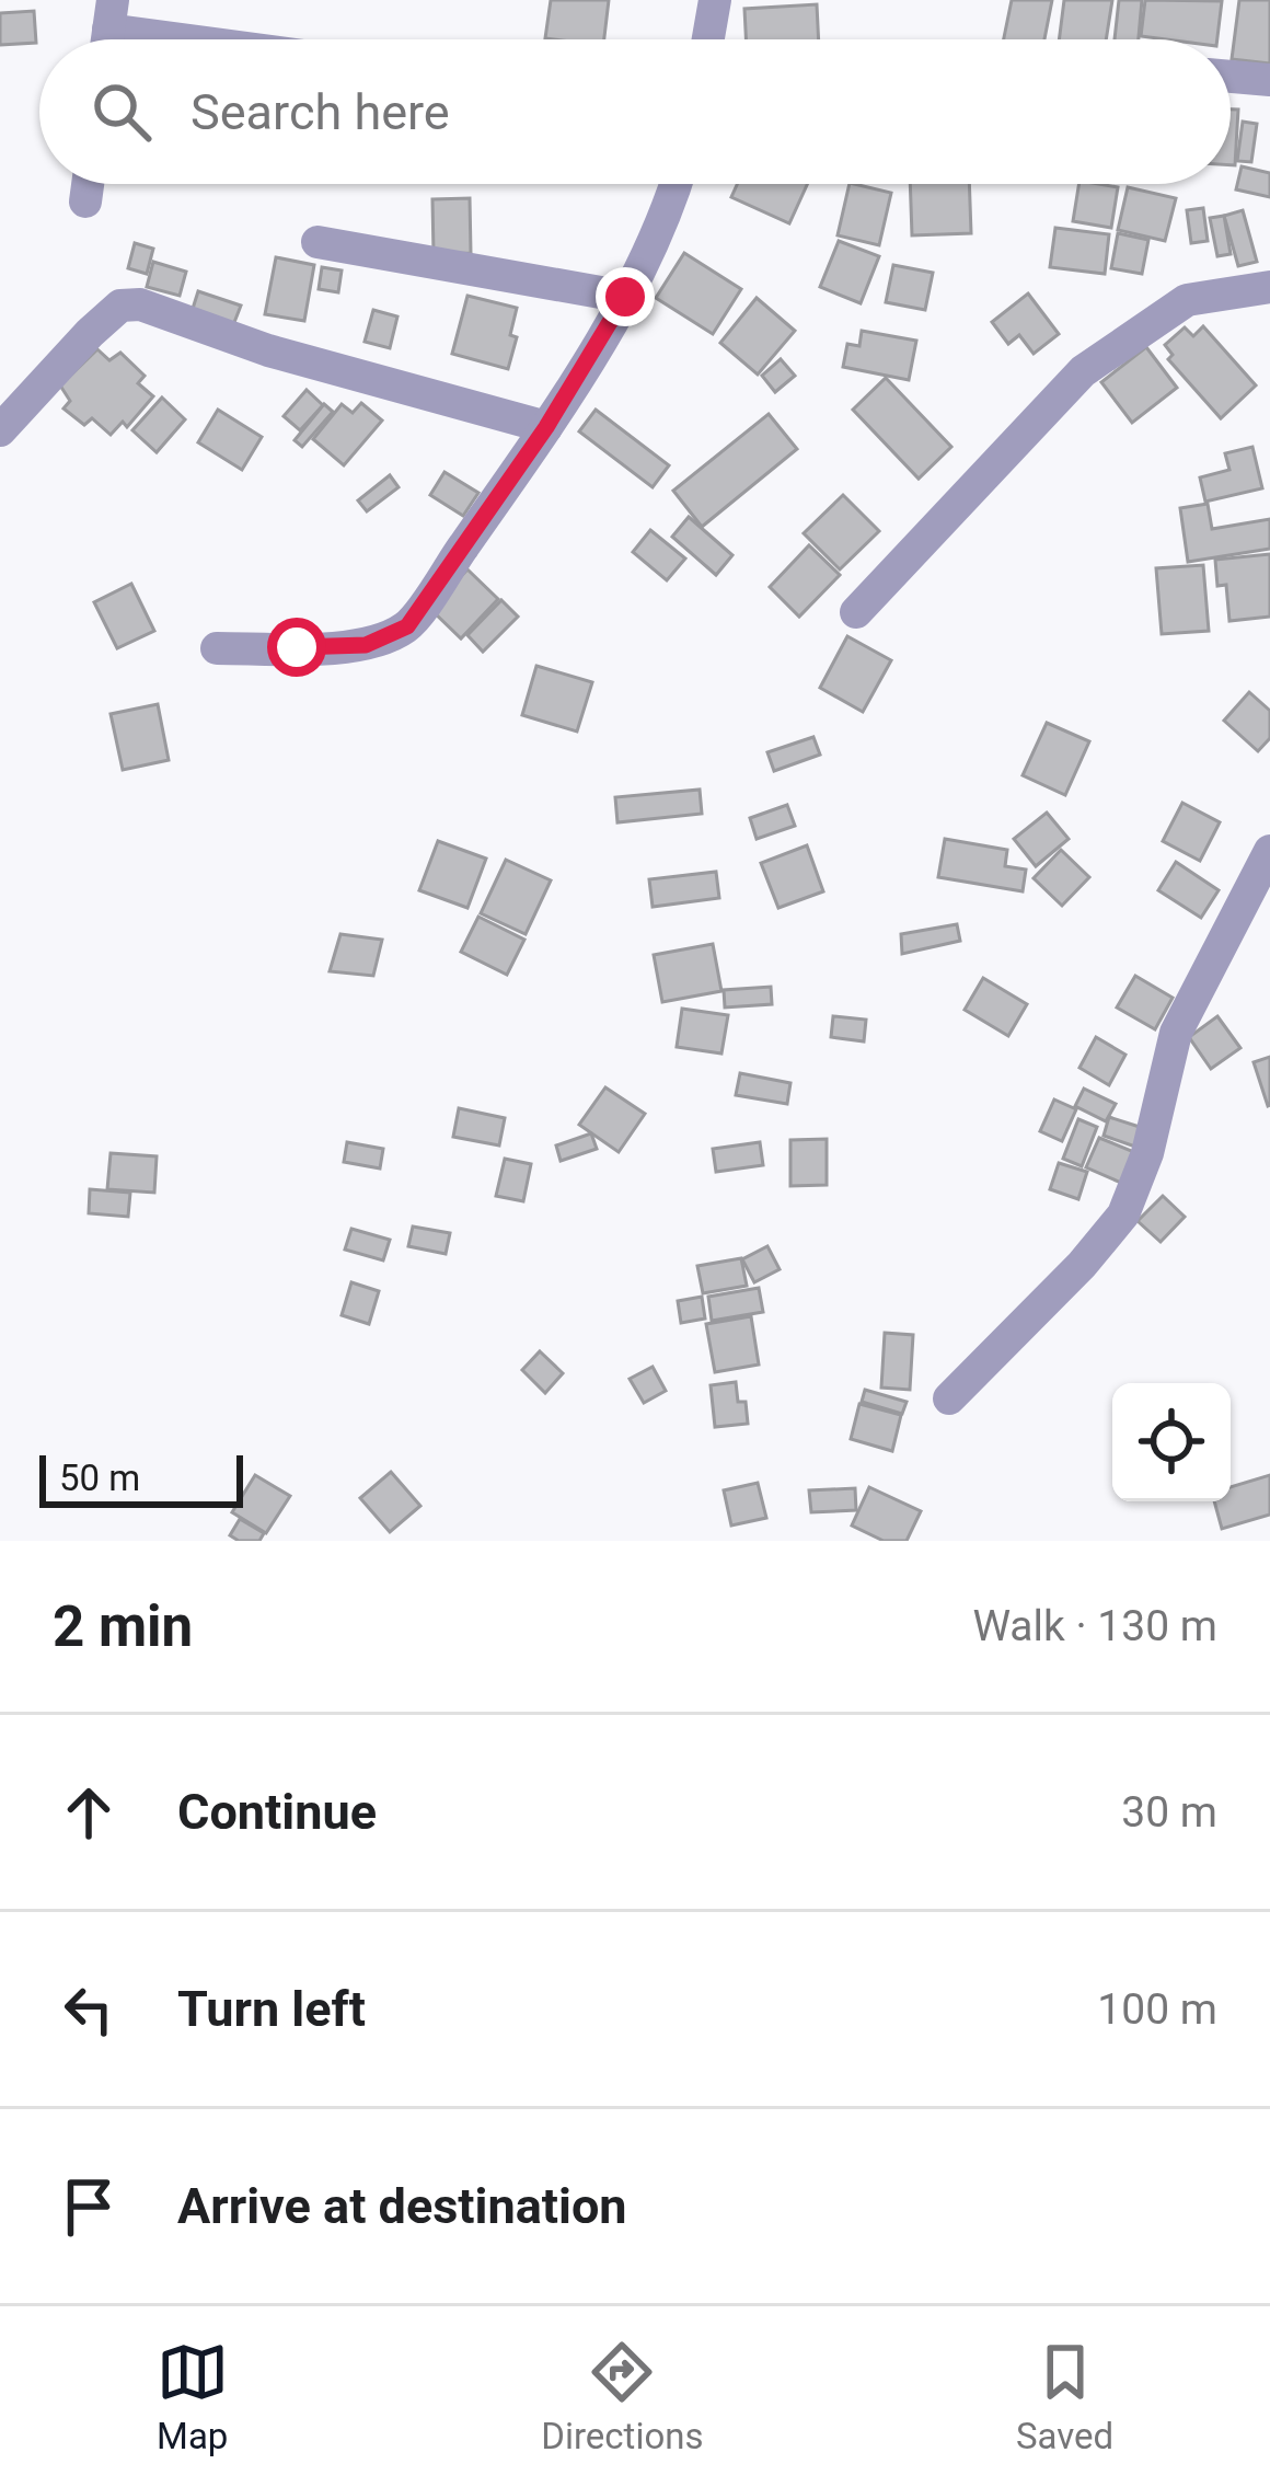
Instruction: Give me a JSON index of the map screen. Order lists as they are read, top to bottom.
{
  "scale_bar": "50 m",
  "page": {
    "search": "Search here",
    "scale": "50 m",
    "heading": ["2 min", "Walk · 130 m"],
    "list": [
      ["Continue", "30 m"],
      ["Turn left", "100 m"],
      "Arrive at destination"
    ],
    "nav": ["Map", "Directions", "Saved"]
  }
}
